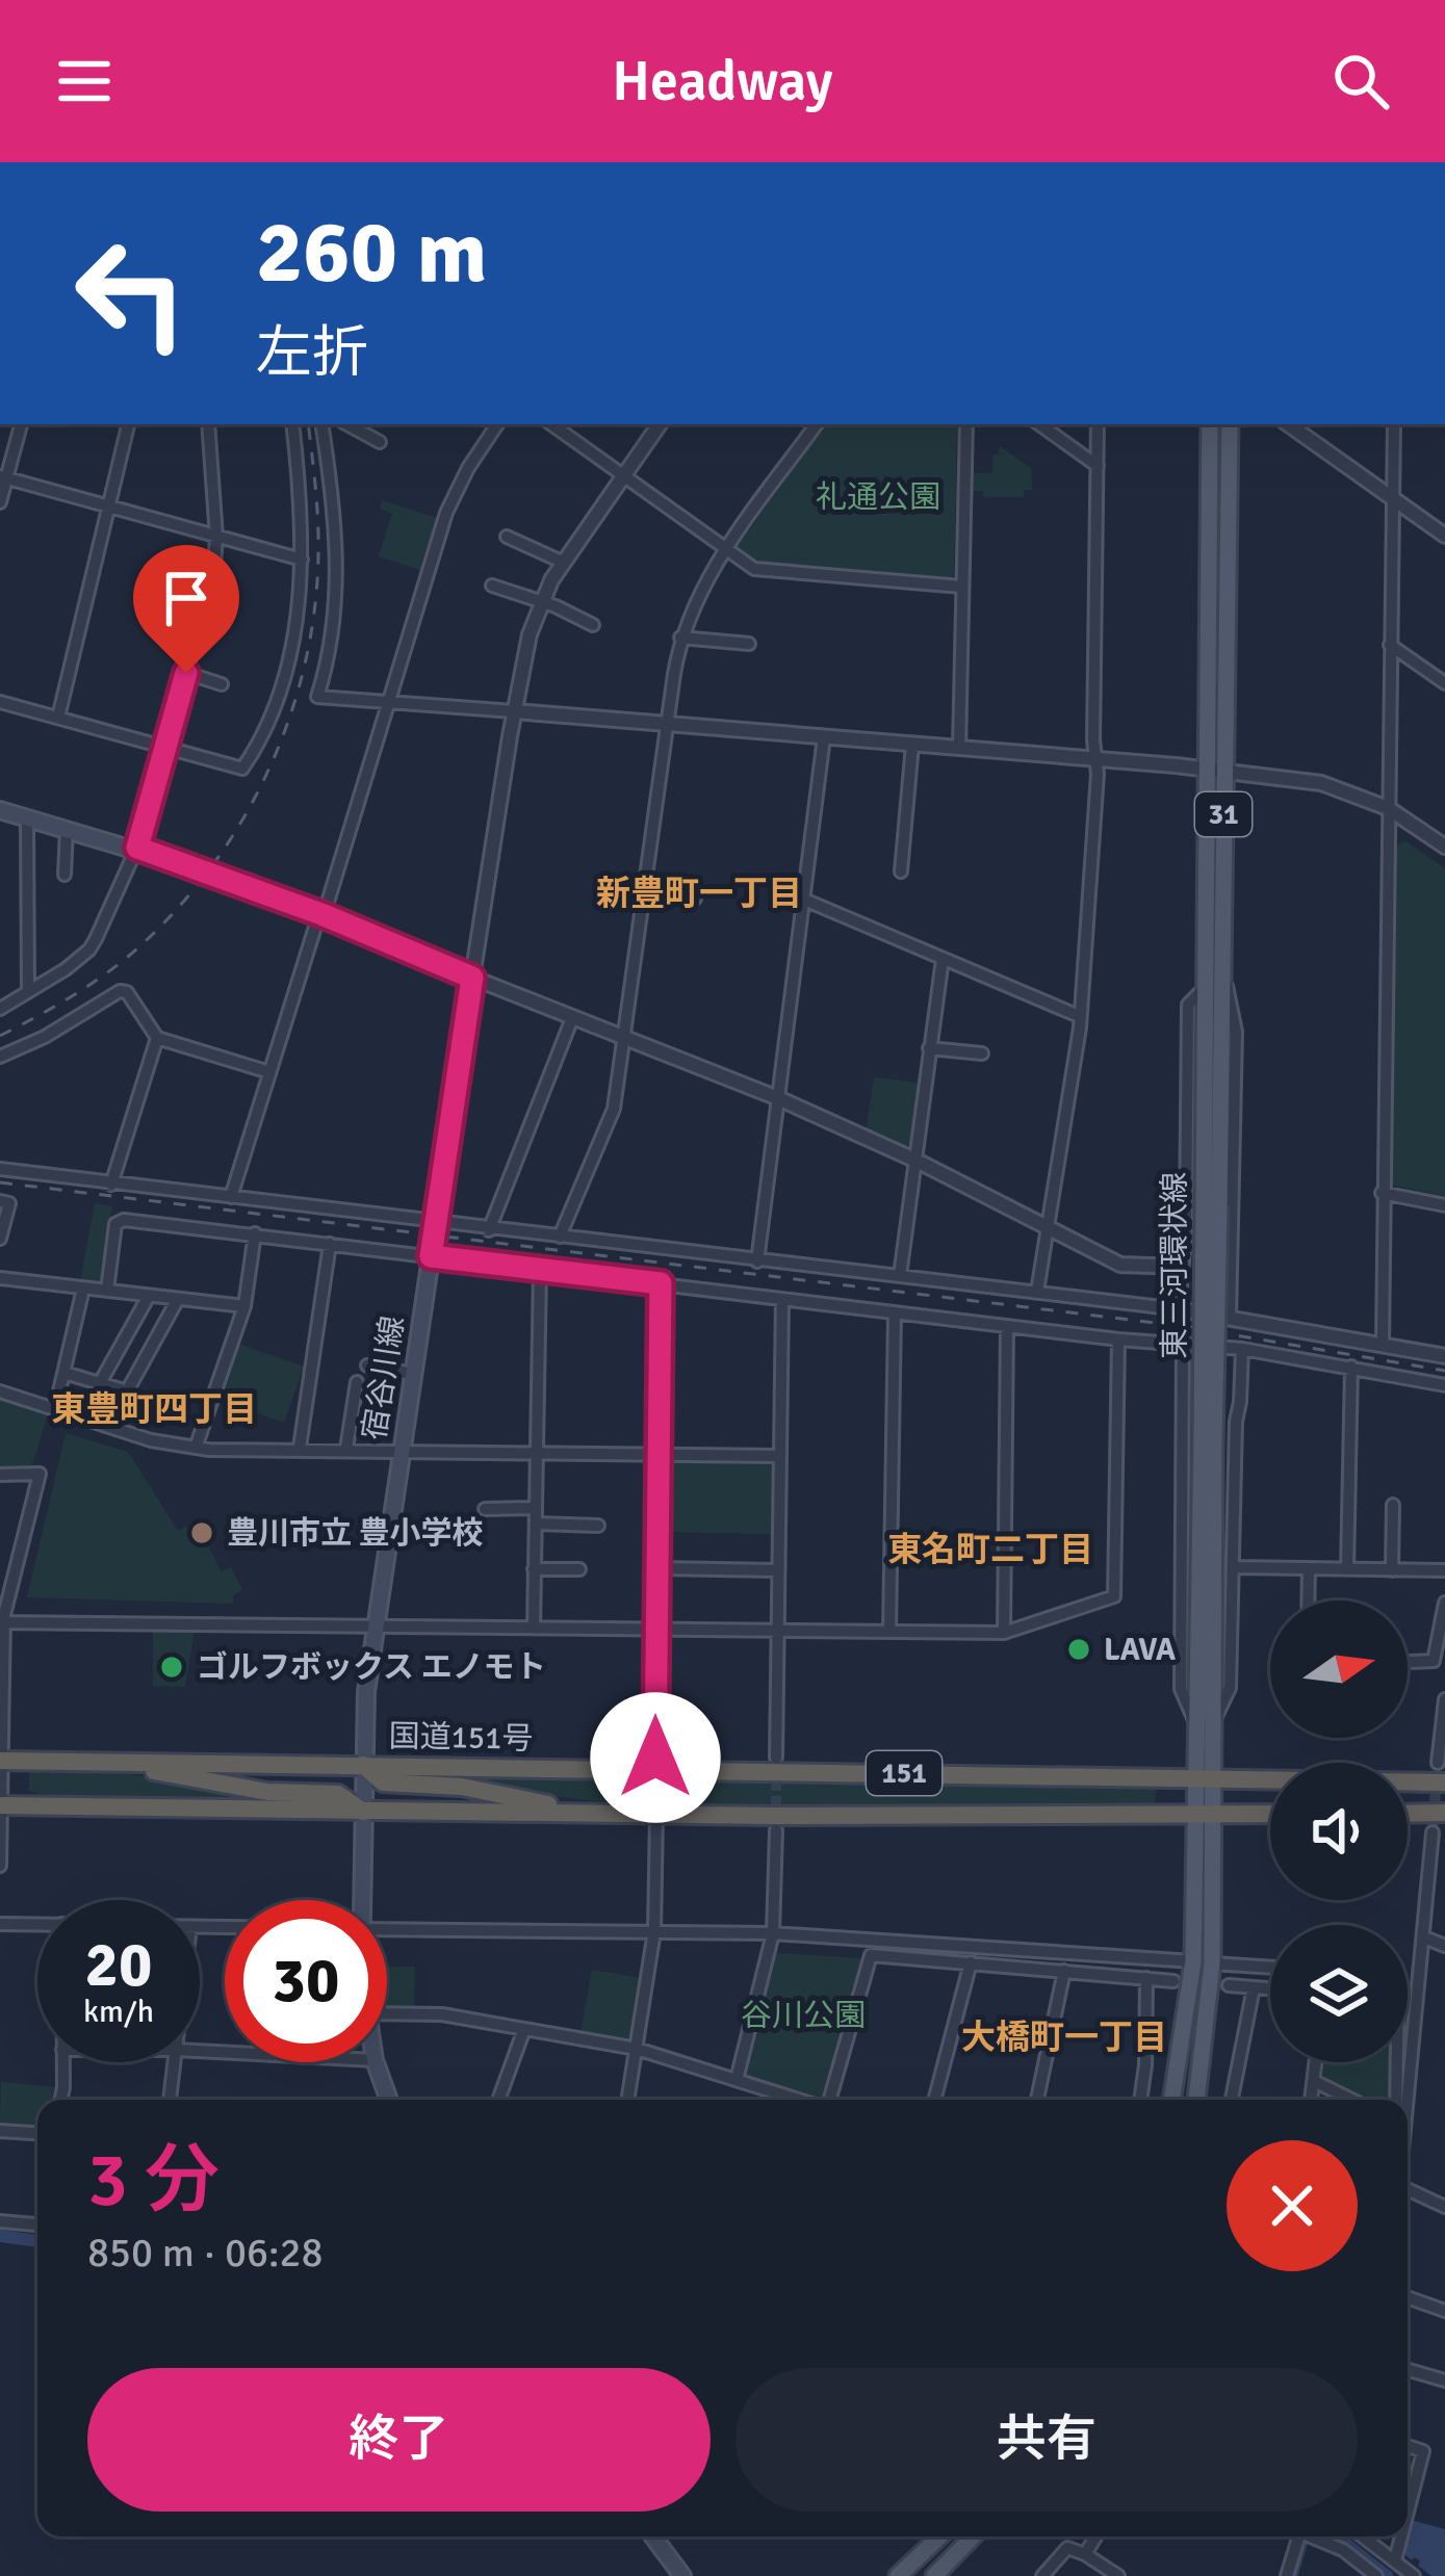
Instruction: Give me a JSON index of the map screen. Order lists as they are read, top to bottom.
{
  "streets": {
    "highway": ["国道151号", "151"],
    "main road": ["31", "東三河環状線", "宿谷川線"]
  },
  "crossings": [
    ["東三河環状線", "国道151号"],
    ["東三河環状線", "151"],
    ["宿谷川線", "国道151号"],
    ["宿谷川線", "151"]
  ],
  "districts": [
    "新豊町一丁目",
    "東豊町四丁目",
    "東名町二丁目",
    "大橋町一丁目"
  ],
  "parks": ["礼通公園", "谷川公園"],
  "places": ["豊川市立 豊小学校", "LAVA", "ゴルフボックス エノモト"],
  "north": "right",
  "page": {
    "header": "Headway",
    "turn": ["260 m", "左折"],
    "speed": "20 km/h",
    "limit": "30",
    "heading": ["3 分", "850 m · 06:28"],
    "buttons": ["終了", "共有"]
  }
}
